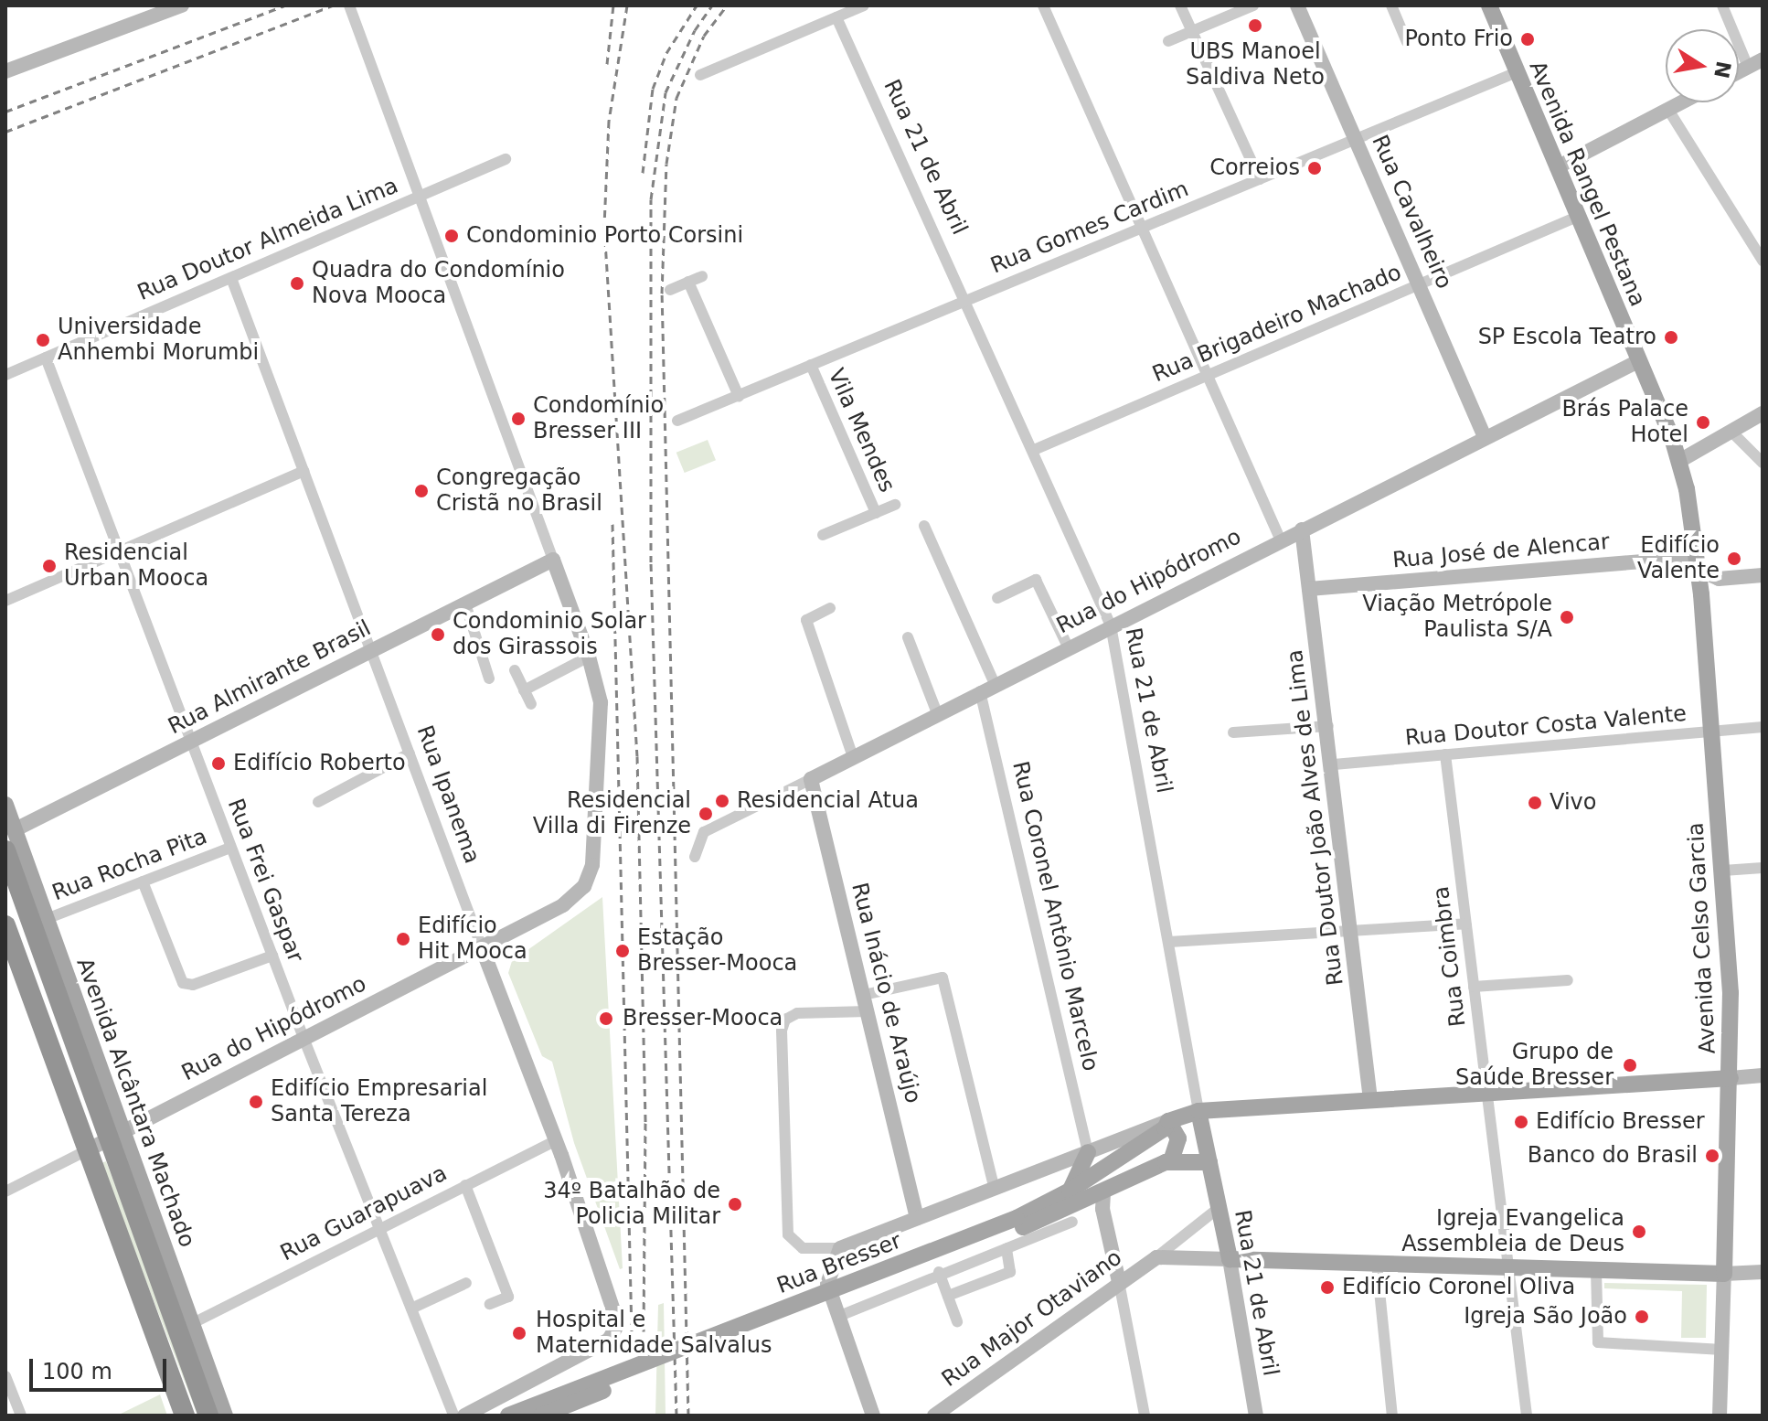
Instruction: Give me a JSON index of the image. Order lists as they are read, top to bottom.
{
  "streets": {
    "highway": ["Avenida Alcântara Machado"],
    "main road": [
      "Rua 21 de Abril",
      "Avenida Rangel Pestana",
      "Avenida Celso Garcia",
      "Rua Bresser"
    ],
    "street": [
      "Rua Cavalheiro",
      "Rua Gomes Cardim",
      "Rua Doutor Almeida Lima",
      "Rua Brigadeiro Machado",
      "Vila Mendes",
      "Rua José de Alencar",
      "Rua do Hipódromo",
      "Rua Almirante Brasil",
      "Rua Doutor Costa Valente",
      "Rua Ipanema",
      "Rua Doutor João Alves de Lima",
      "Rua Rocha Pita",
      "Rua Frei Gaspar",
      "Rua Coronel Antônio Marcelo",
      "Rua Coimbra",
      "Rua Inácio de Araújo",
      "Rua Guarapuava",
      "Rua Major Otaviano"
    ]
  },
  "crossings": [
    ["Rua 21 de Abril", "Rua Gomes Cardim"],
    ["Rua 21 de Abril", "Rua Brigadeiro Machado"],
    ["Rua 21 de Abril", "Rua do Hipódromo"],
    ["Rua 21 de Abril", "Rua Bresser"],
    ["Rua 21 de Abril", "Rua Major Otaviano"],
    ["Avenida Rangel Pestana", "Rua Gomes Cardim"],
    ["Avenida Rangel Pestana", "Rua Brigadeiro Machado"],
    ["Avenida Rangel Pestana", "Rua do Hipódromo"],
    ["Avenida Rangel Pestana", "Avenida Celso Garcia"],
    ["Rua Cavalheiro", "Rua Gomes Cardim"],
    ["Rua Cavalheiro", "Rua Brigadeiro Machado"],
    ["Rua Cavalheiro", "Rua do Hipódromo"],
    ["Rua Gomes Cardim", "Vila Mendes"],
    ["Rua Doutor Almeida Lima", "Rua Ipanema"],
    ["Rua Doutor Almeida Lima", "Rua Frei Gaspar"],
    ["Rua José de Alencar", "Rua Doutor João Alves de Lima"],
    ["Rua José de Alencar", "Avenida Celso Garcia"],
    ["Rua do Hipódromo", "Rua Ipanema"],
    ["Rua do Hipódromo", "Rua Doutor João Alves de Lima"],
    ["Rua do Hipódromo", "Rua Frei Gaspar"],
    ["Rua do Hipódromo", "Rua Coronel Antônio Marcelo"],
    ["Rua do Hipódromo", "Rua Inácio de Araújo"],
    ["Rua do Hipódromo", "Avenida Alcântara Machado"],
    ["Rua Almirante Brasil", "Rua Ipanema"],
    ["Rua Almirante Brasil", "Rua Frei Gaspar"],
    ["Rua Almirante Brasil", "Avenida Alcântara Machado"],
    ["Rua Doutor Costa Valente", "Rua Doutor João Alves de Lima"],
    ["Rua Doutor Costa Valente", "Avenida Celso Garcia"],
    ["Rua Doutor Costa Valente", "Rua Coimbra"],
    ["Rua Ipanema", "Rua Guarapuava"],
    ["Rua Doutor João Alves de Lima", "Rua Bresser"],
    ["Rua Rocha Pita", "Rua Frei Gaspar"],
    ["Rua Rocha Pita", "Avenida Alcântara Machado"],
    ["Rua Frei Gaspar", "Rua Guarapuava"],
    ["Rua Coronel Antônio Marcelo", "Rua Bresser"],
    ["Avenida Celso Garcia", "Rua Bresser"],
    ["Rua Coimbra", "Rua Bresser"],
    ["Rua Inácio de Araújo", "Rua Bresser"],
    ["Avenida Alcântara Machado", "Rua Guarapuava"]
  ],
  "places": [
    "UBS Manoel Saldiva Neto",
    "Ponto Frio",
    "Correios",
    "Condominio Porto Corsini",
    "Quadra do Condomínio Nova Mooca",
    "SP Escola Teatro",
    "Universidade Anhembi Morumbi",
    "Condomínio Bresser III",
    "Brás Palace Hotel",
    "Congregação Cristã no Brasil",
    "Edifício Valente",
    "Residencial Urban Mooca",
    "Viação Metrópole Paulista S/A",
    "Condominio Solar dos Girassois",
    "Edifício Roberto",
    "Residencial Atua",
    "Vivo",
    "Residencial Villa di Firenze",
    "Edifício Hit Mooca",
    "Estação Bresser-Mooca",
    "Bresser-Mooca",
    "Grupo de Saúde Bresser",
    "Edifício Empresarial Santa Tereza",
    "Edifício Bresser",
    "Banco do Brasil",
    "34º Batalhão de Policia Militar",
    "Igreja Evangelica Assembleia de Deus",
    "Edifício Coronel Oliva",
    "Igreja São João",
    "Hospital e Maternidade Salvalus"
  ],
  "scale_bar": "100 m",
  "north": "right"
}
